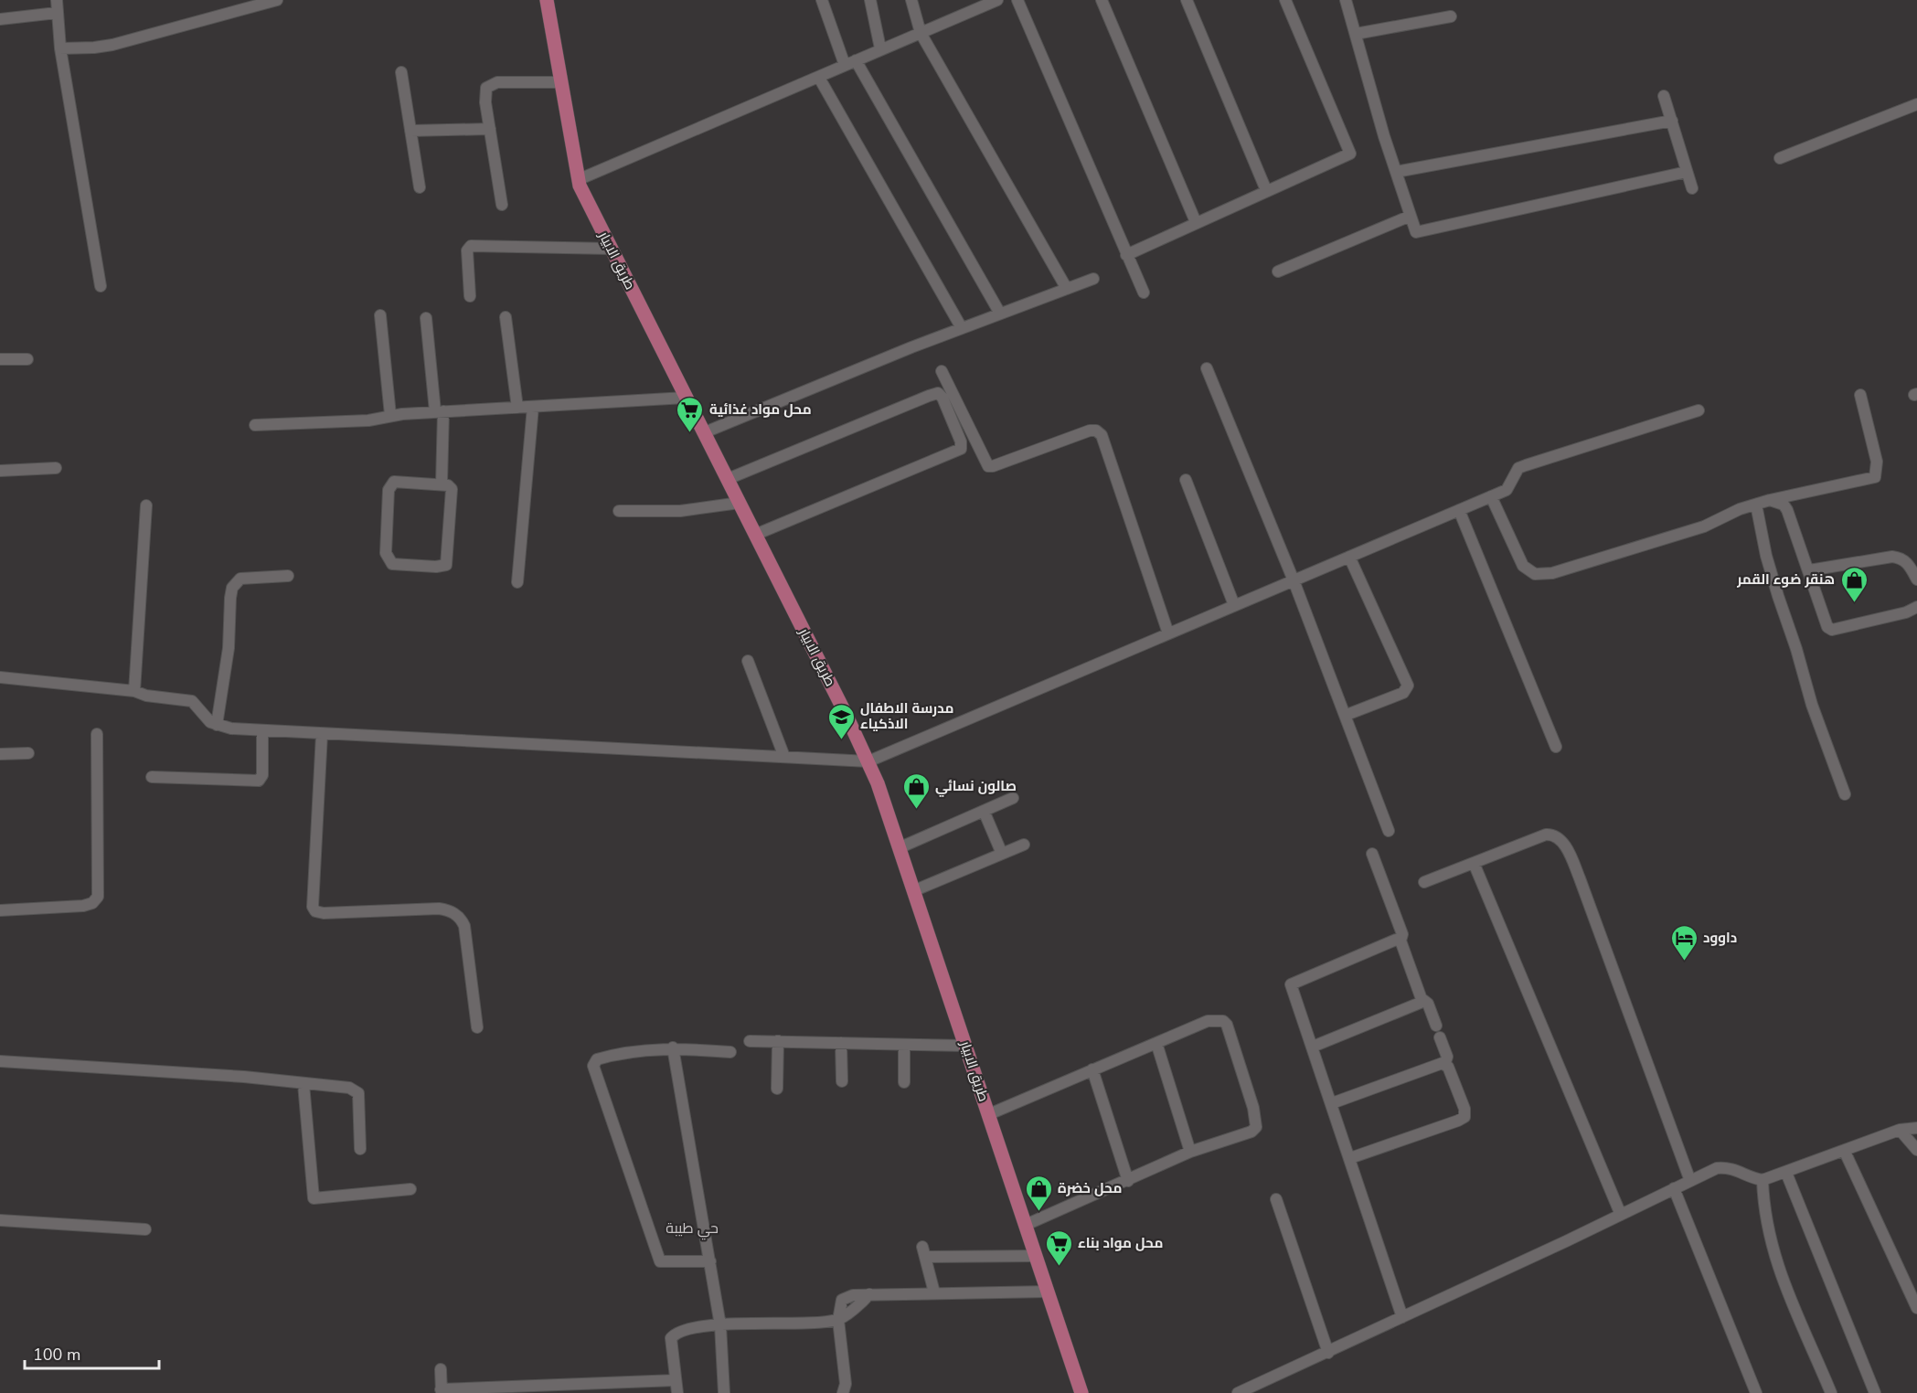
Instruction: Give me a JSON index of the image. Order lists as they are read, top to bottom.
{
  "streets": {
    "main road": ["طريق الابيار"]
  },
  "districts": ["حي طيبة"],
  "places": {
    "supermarket": ["محل مواد غذائية", "محل مواد بناء"],
    "shop": ["هنقر ضوء القمر", "صالون نسائي", "محل خضرة"],
    "school or university": ["مدرسة الاطفال الاذكياء"],
    "hotel": ["داوود"]
  },
  "scale_bar": "100 m"
}
